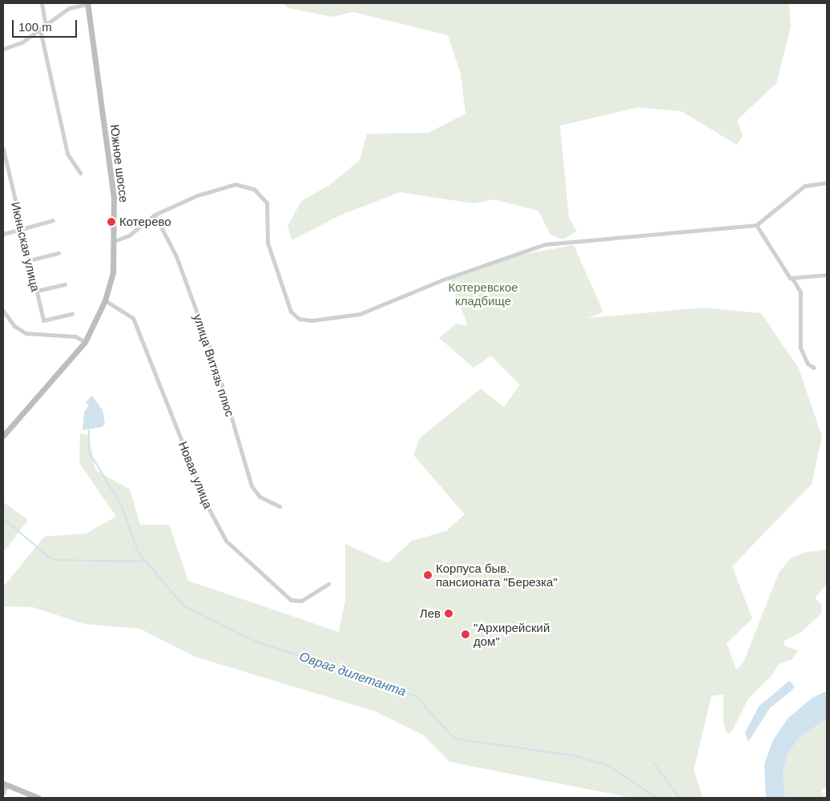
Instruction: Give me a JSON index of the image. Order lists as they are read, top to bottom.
{
  "streets": {
    "main road": ["Южное шоссе"],
    "street": ["Июньская улица", "улица Витязь плюс", "Новая улица"]
  },
  "crossings": [
    ["Южное шоссе", "Новая улица"]
  ],
  "water": ["Овраг дилетанта"],
  "parks": ["Котеревское кладбище"],
  "places": [
    "Котерево",
    "Корпуса быв. пансионата \"Березка\"",
    "Лев",
    "\"Архирейский дом\""
  ],
  "scale_bar": "100 m"
}
